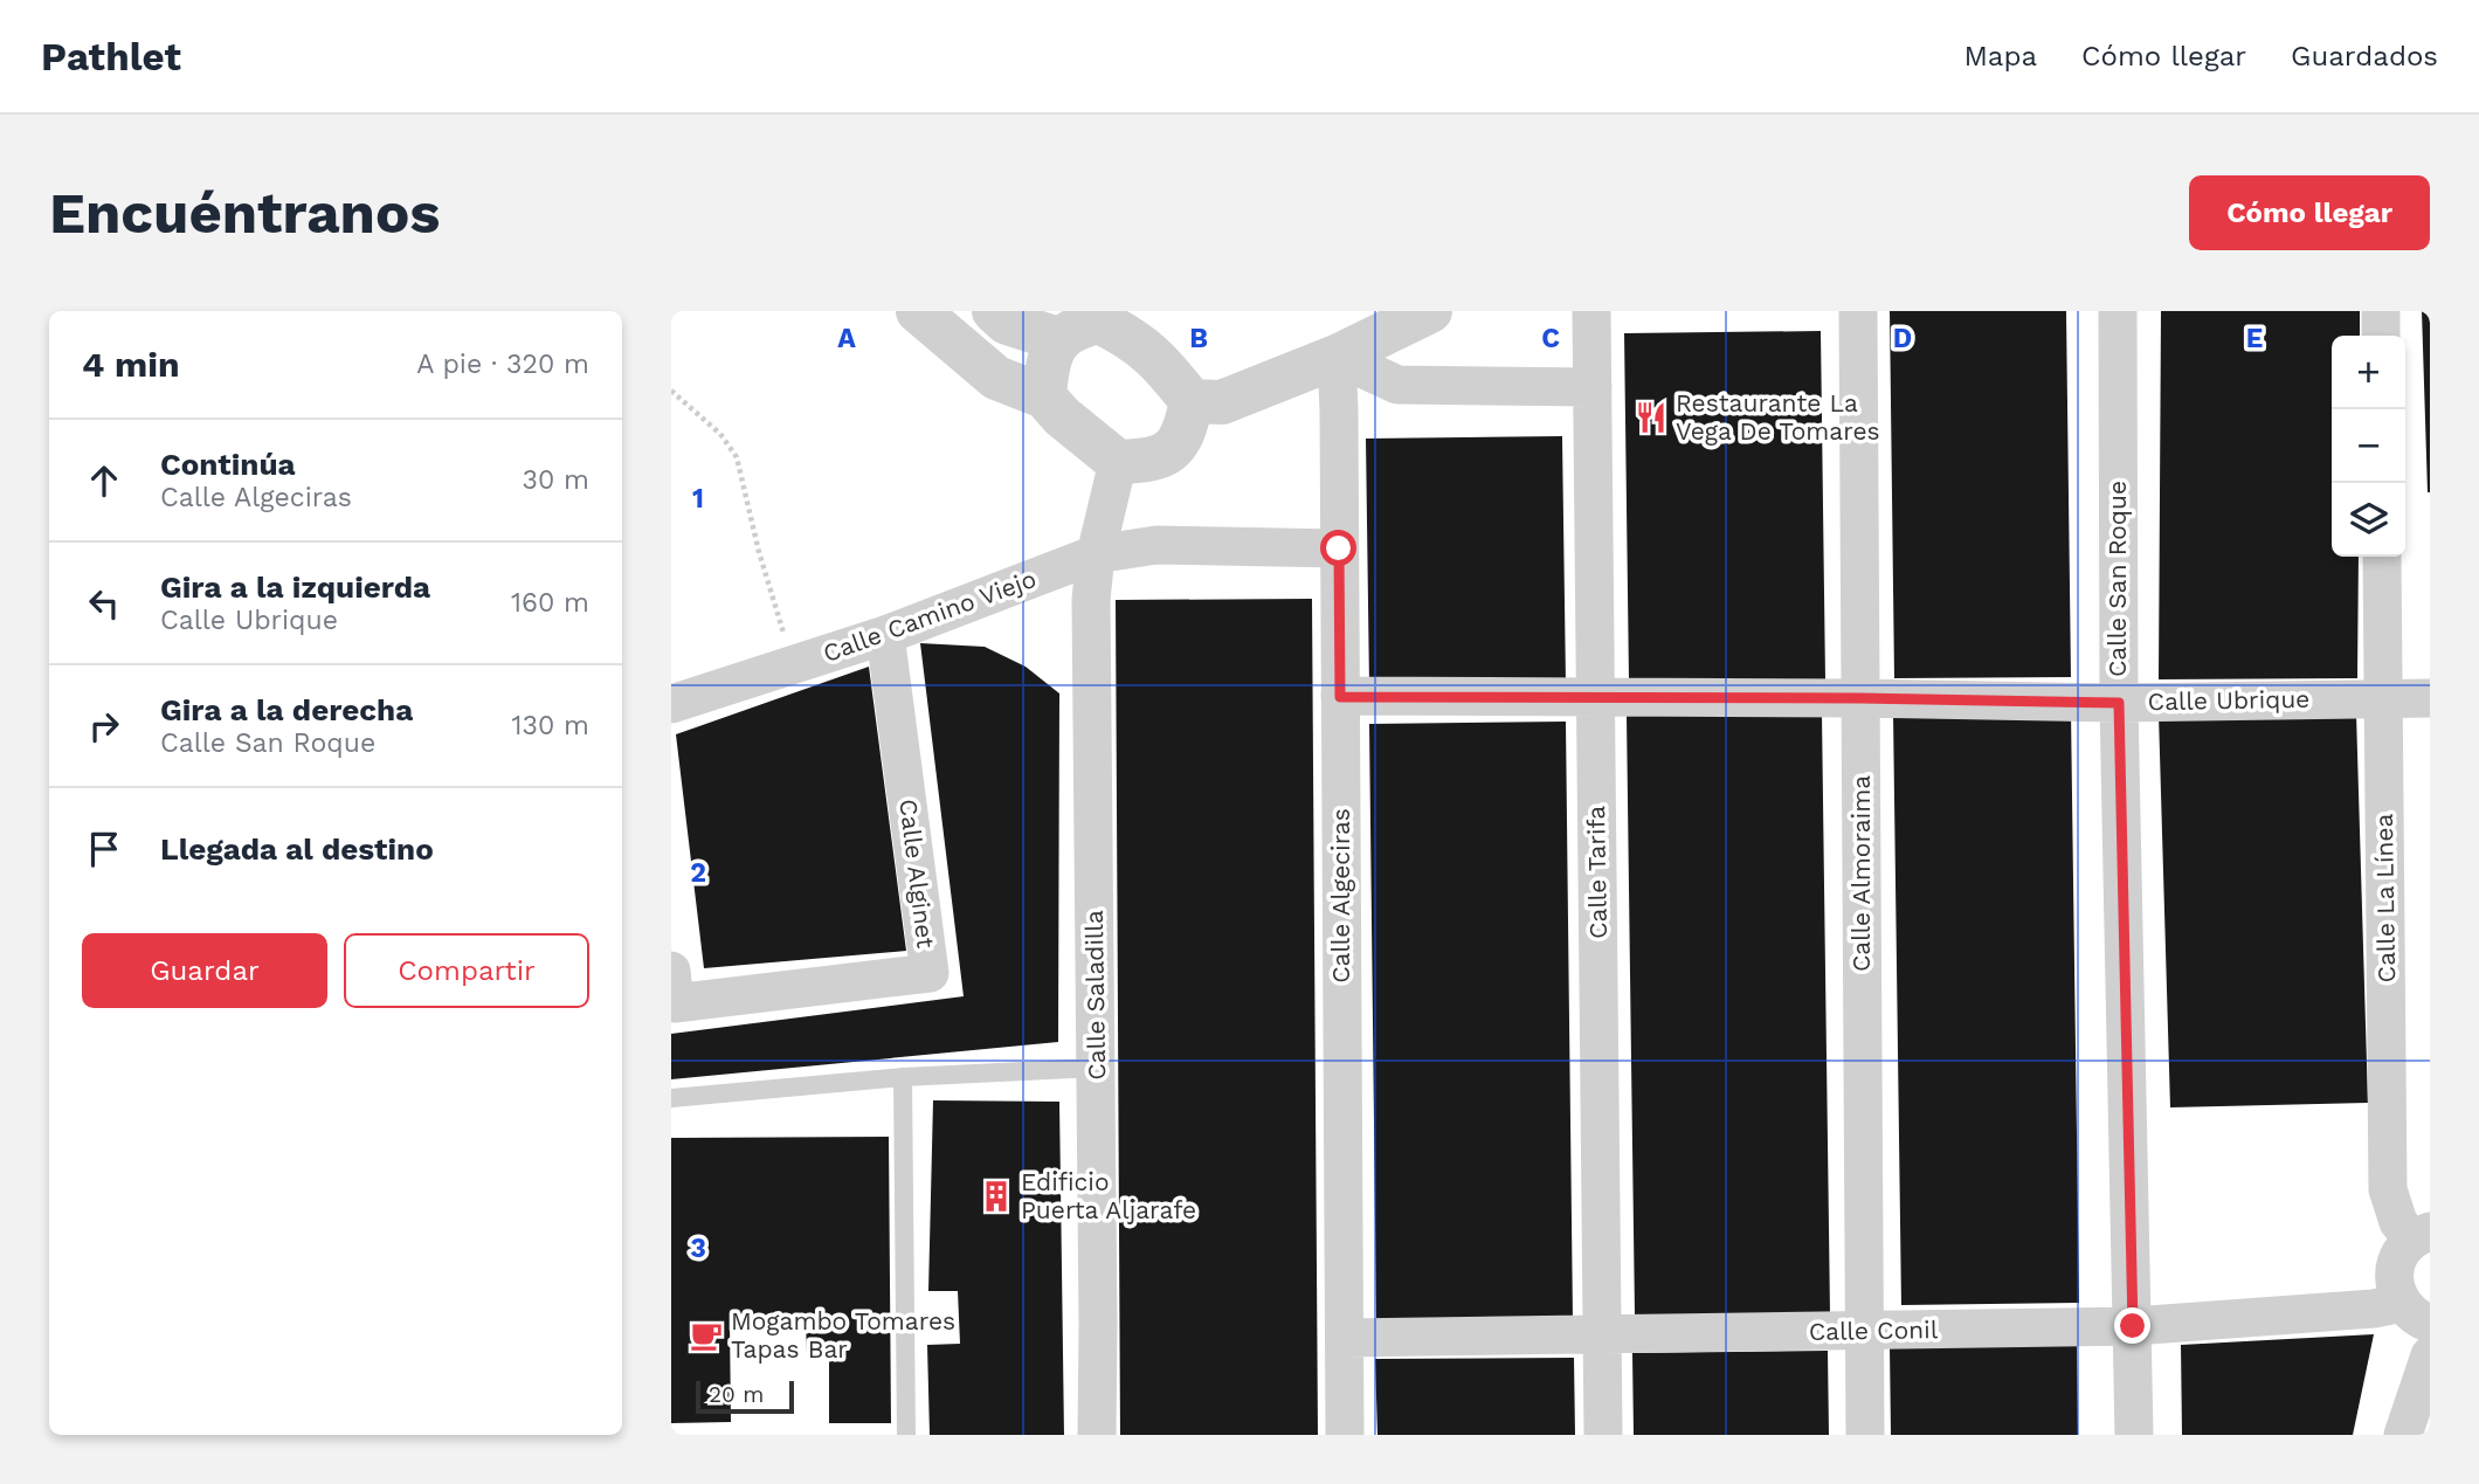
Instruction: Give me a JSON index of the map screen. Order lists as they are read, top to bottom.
{
  "streets": {
    "street": [
      "Calle San Roque",
      "Calle Camino Viejo",
      "Calle Ubrique",
      "Calle Tarifa",
      "Calle Alginet",
      "Calle Almoraima",
      "Calle Algeciras",
      "Calle La Línea",
      "Calle Saladilla",
      "Calle Conil"
    ]
  },
  "crossings": [
    ["Calle San Roque", "Calle Ubrique"],
    ["Calle San Roque", "Calle Conil"],
    ["Calle Camino Viejo", "Calle Alginet"],
    ["Calle Camino Viejo", "Calle Algeciras"],
    ["Calle Camino Viejo", "Calle Saladilla"],
    ["Calle Ubrique", "Calle Tarifa"],
    ["Calle Ubrique", "Calle Almoraima"],
    ["Calle Ubrique", "Calle Algeciras"],
    ["Calle Ubrique", "Calle La Línea"],
    ["Calle Tarifa", "Calle Conil"],
    ["Calle Almoraima", "Calle Conil"],
    ["Calle Algeciras", "Calle Conil"]
  ],
  "places": {
    "restaurant": ["Restaurante La Vega De Tomares"],
    "building": ["Edificio Puerta Aljarafe"],
    "cafe": ["Mogambo Tomares Tapas Bar"]
  },
  "scale_bar": "20 m",
  "page": {
    "header": "Pathlet",
    "nav": ["Mapa", "Cómo llegar", "Guardados"],
    "buttons": [
      "Cómo llegar",
      ["Guardar", "Compartir"]
    ],
    "title": "Encuéntranos",
    "heading": ["4 min", "A pie · 320 m"],
    "map_buttons": ["+", "−"],
    "list": [
      ["Continúa", "Calle Algeciras", "30 m"],
      ["Gira a la izquierda", "Calle Ubrique", "160 m"],
      ["Gira a la derecha", "Calle San Roque", "130 m"],
      "Llegada al destino"
    ],
    "scale": "20 m"
  },
  "grid": {
    "columns": [
      "A",
      "B",
      "C",
      "D",
      "E"
    ],
    "rows": ["1", "2", "3"]
  }
}
